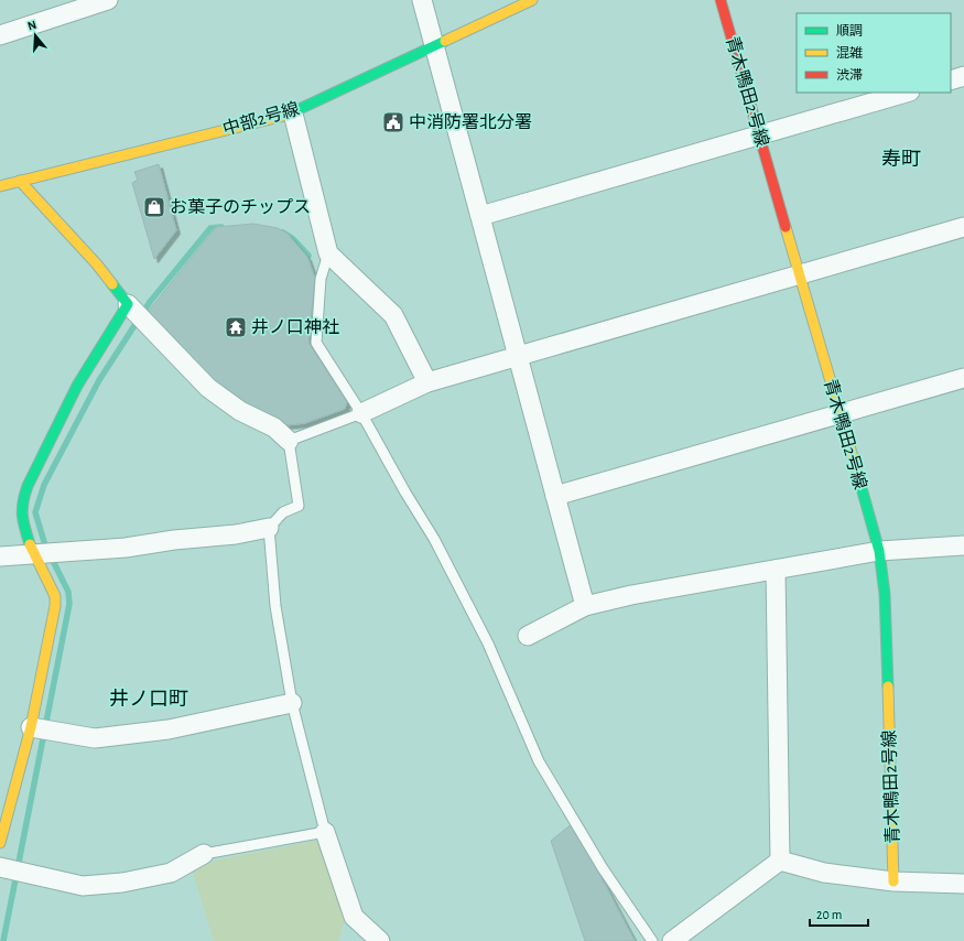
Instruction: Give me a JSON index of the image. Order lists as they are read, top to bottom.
{
  "streets": {
    "street": ["青木鴨田2号線", "中部2号線"]
  },
  "districts": ["寿町", "井ノ口町"],
  "places": {
    "public building": ["中消防署北分署"],
    "shop": ["お菓子のチップス"],
    "temple": ["井ノ口神社"]
  },
  "legend": ["順調", "混雑", "渋滞"],
  "scale_bar": "20 m",
  "north": "top"
}
